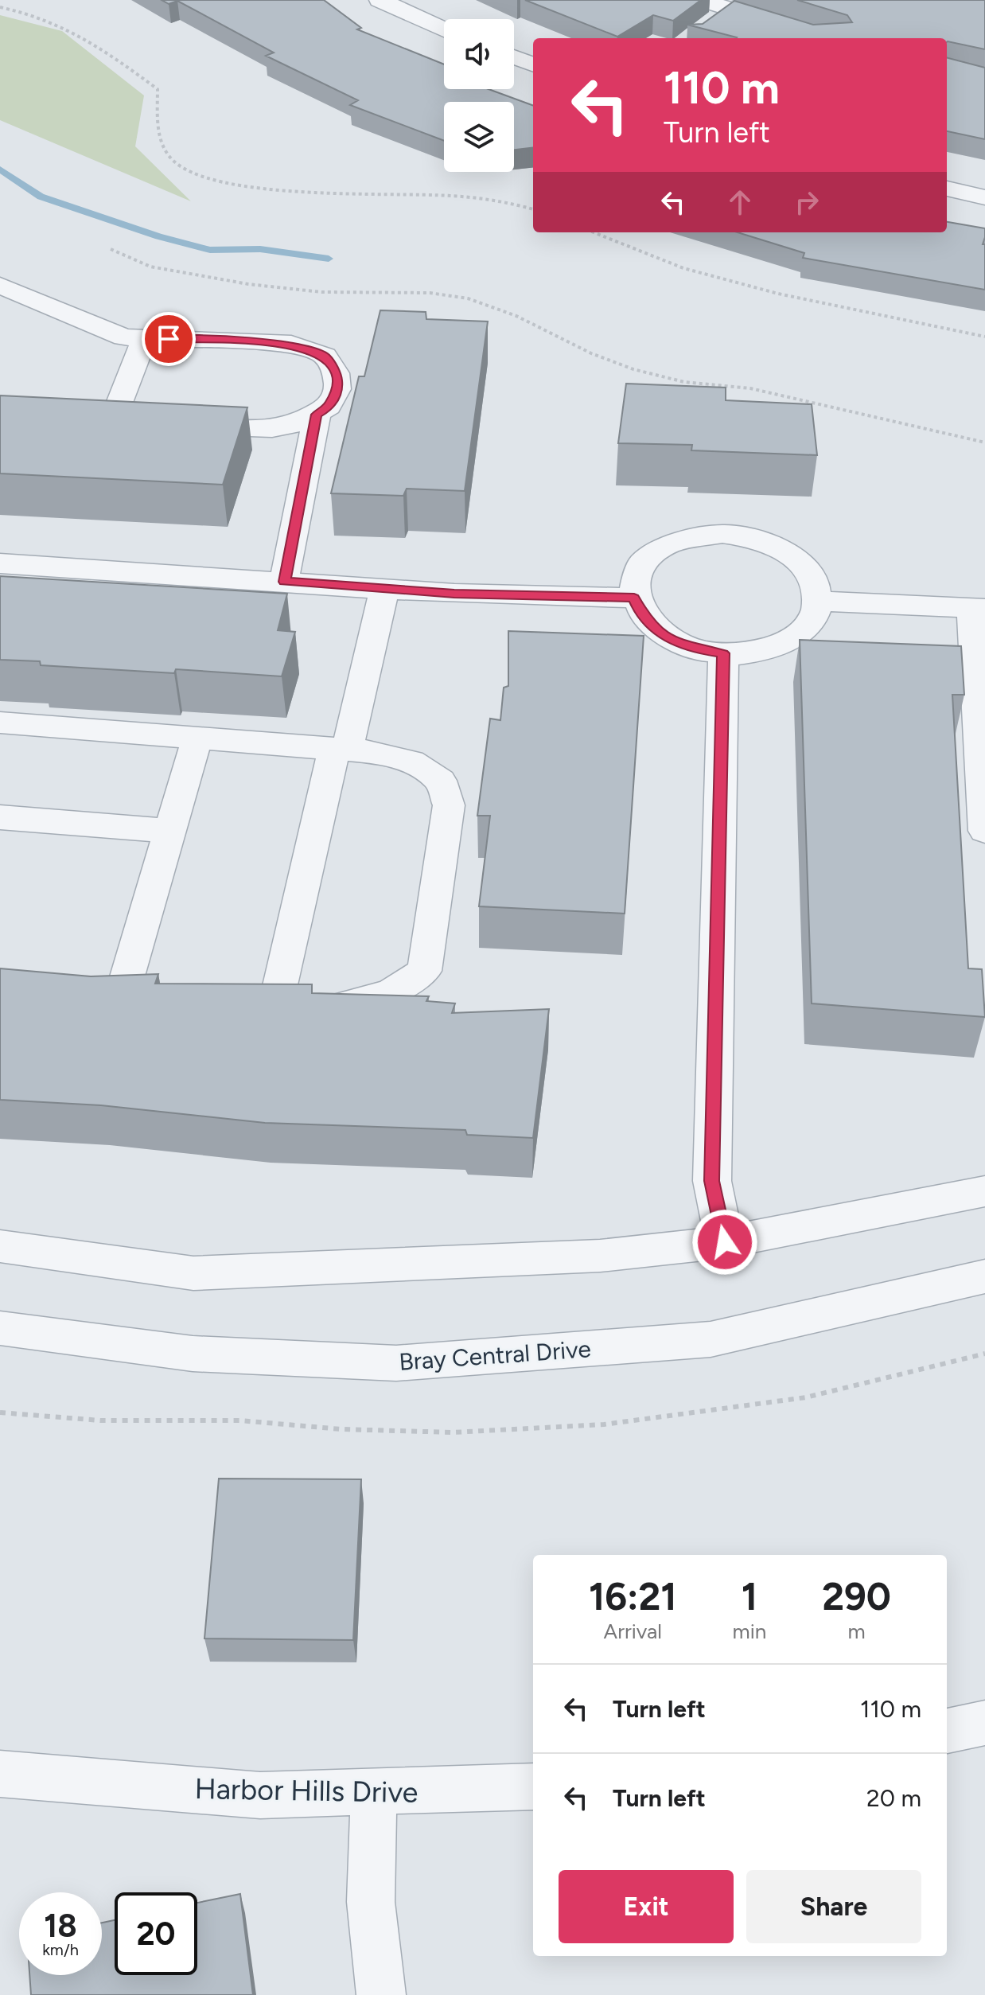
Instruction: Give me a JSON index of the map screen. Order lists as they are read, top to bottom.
{
  "streets": {
    "street": ["Bray Central Drive", "Harbor Hills Drive"]
  },
  "page": {
    "turn": ["110 m", "Turn left"],
    "eta": [
      "16:21",
      "Arrival",
      "1",
      "min",
      "290",
      "m"
    ],
    "list": [
      {
        "name": "Turn left",
        "value": "110 m"
      },
      {
        "name": "Turn left",
        "value": "20 m"
      }
    ],
    "buttons": ["Exit", "Share"],
    "speed": "18 km/h",
    "limit": "20"
  }
}
